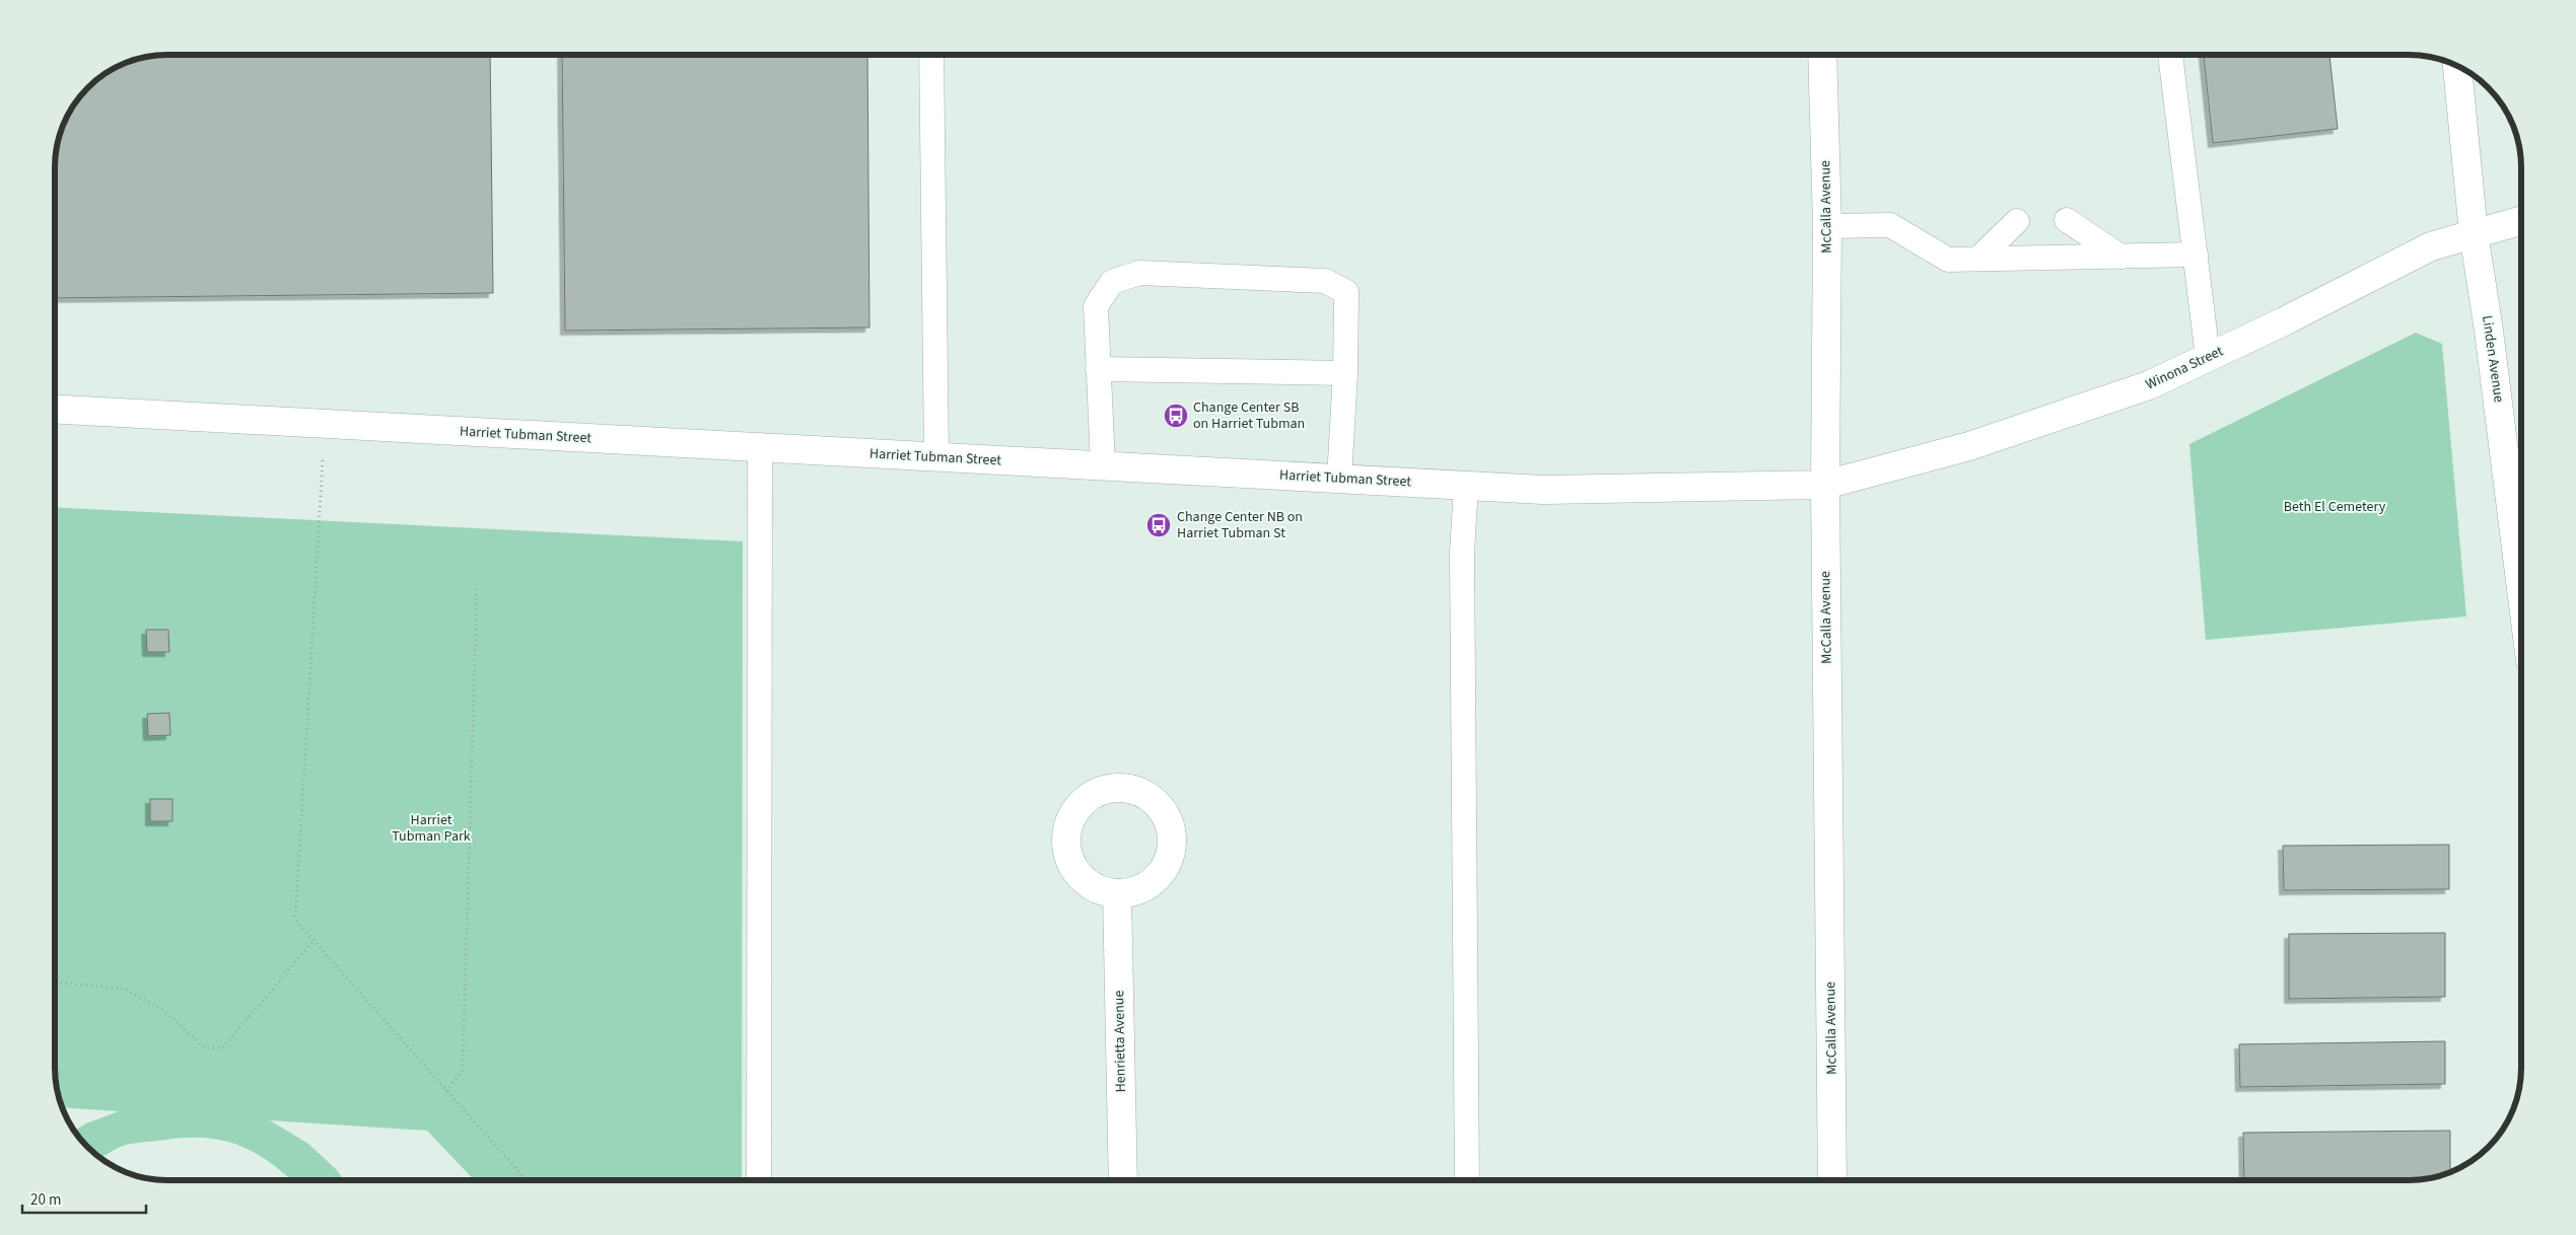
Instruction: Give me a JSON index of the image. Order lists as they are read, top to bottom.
{
  "streets": {
    "street": [
      "McCalla Avenue",
      "Linden Avenue",
      "Winona Street",
      "Harriet Tubman Street",
      "Henrietta Avenue"
    ]
  },
  "crossings": [
    ["McCalla Avenue", "Winona Street"],
    ["McCalla Avenue", "Harriet Tubman Street"],
    ["Linden Avenue", "Winona Street"],
    ["Winona Street", "Harriet Tubman Street"]
  ],
  "parks": ["Beth El Cemetery", "Harriet Tubman Park"],
  "places": {
    "bus stop": ["Change Center SB on Harriet Tubman", "Change Center NB on Harriet Tubman St"]
  },
  "scale_bar": "20 m"
}
